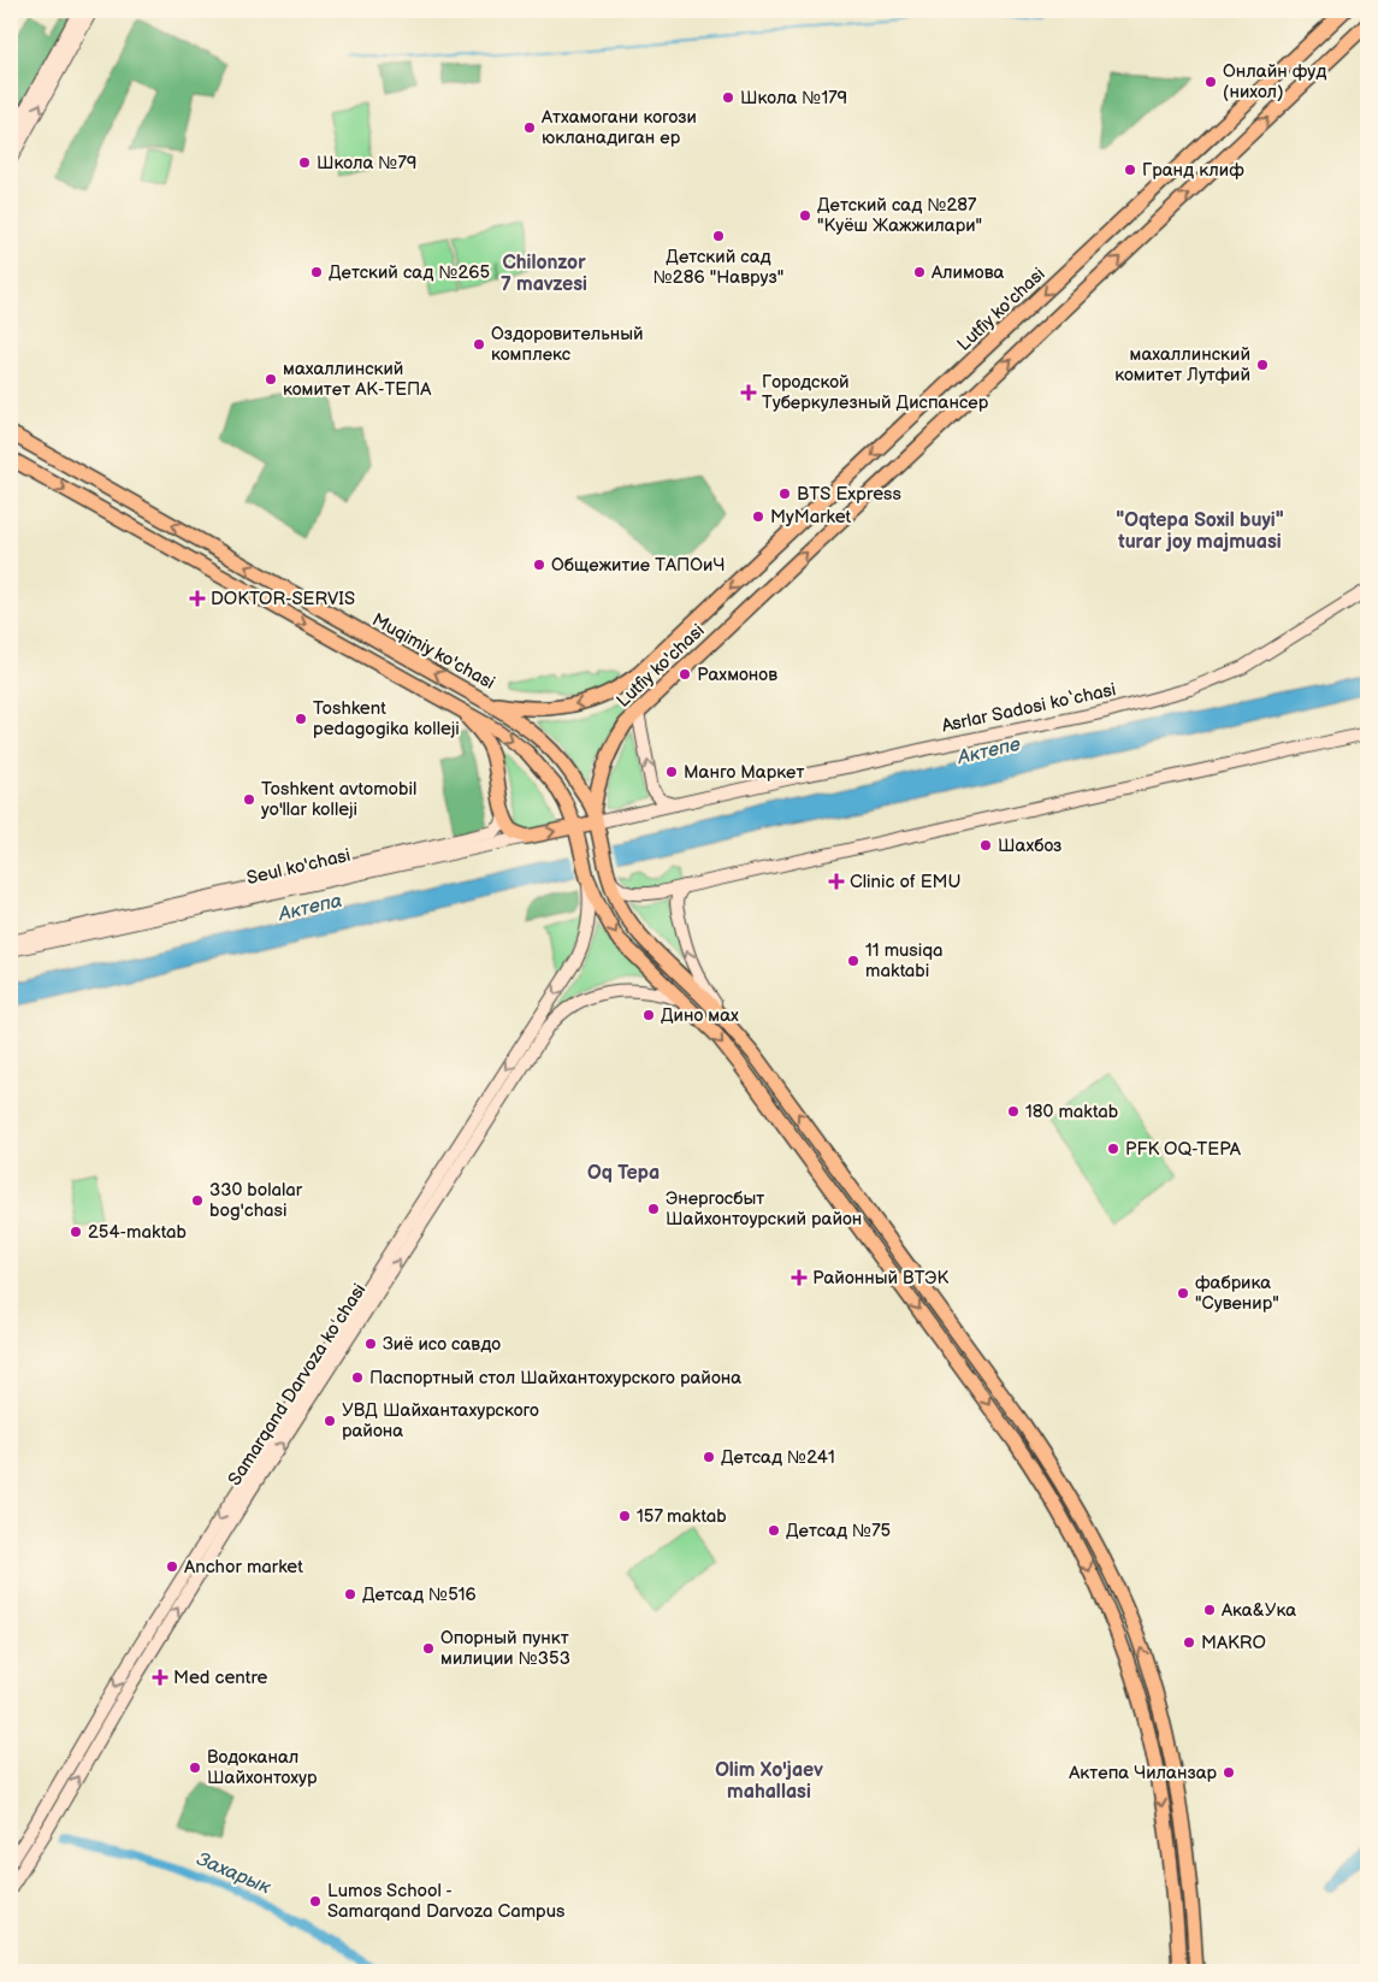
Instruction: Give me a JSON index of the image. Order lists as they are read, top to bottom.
{
  "streets": {
    "main road": [
      "Lutfiy ko'chasi",
      "Muqimiy ko'chasi",
      "Asrlar Sadosi ko‘chasi",
      "Seul ko'chasi",
      "Samarqand Darvoza koʻchasi"
    ]
  },
  "crossings": [
    ["Lutfiy ko'chasi", "Muqimiy ko'chasi"],
    ["Lutfiy ko'chasi", "Asrlar Sadosi ko‘chasi"],
    ["Lutfiy ko'chasi", "Seul ko'chasi"],
    ["Muqimiy ko'chasi", "Asrlar Sadosi ko‘chasi"],
    ["Muqimiy ko'chasi", "Seul ko'chasi"],
    ["Asrlar Sadosi ko‘chasi", "Seul ko'chasi"]
  ],
  "districts": [
    "Chilonzor 7 mavzesi",
    "\"Oqtepa Soxil buyi\" turar joy majmuasi",
    "Oq Tepa",
    "Olim Xo'jaev mahallasi"
  ],
  "water": ["Актепе", "Актепа", "Захарык"],
  "places": {
    "other": [
      "Онлайн фуд (нихол)",
      "Школа №179",
      "Атхамогани когози юкланадиган ер",
      "Школа №79",
      "Гранд клиф",
      "Детский сад №287 \"Куёш Жажжилари\"",
      "Детский сад №286 \"Навруз\"",
      "Детский сад №265",
      "Алимова",
      "Оздоровительный комплекс",
      "махаллинский комитет Лутфий",
      "махаллинский комитет АК-ТЕПА",
      "BTS Express",
      "MyMarket",
      "Общежитие ТАПОиЧ",
      "Рахмонов",
      "Toshkent pedagogika kolleji",
      "Манго Маркет",
      "Toshkent avtomobil yo'llar kolleji",
      "Шахбоз",
      "11 musiqa maktabi",
      "Дино мах",
      "180 maktab",
      "PFK OQ-TEPA",
      "330 bolalar bog'chasi",
      "Энергосбыт Шайхонтоурский район",
      "254-maktab",
      "фабрика \"Сувенир\"",
      "Зиё исо савдо",
      "Паспортный стол Шайхантохурского района",
      "УВД Шайхантахурского района",
      "Детсад №241",
      "157 maktab",
      "Детсад №75",
      "Anchor market",
      "Детсад №516",
      "Ака&Ука",
      "MAKRO",
      "Опорный пункт милиции №353",
      "Водоканал Шайхонтохур",
      "Актепа Чиланзар",
      "Lumos School - Samarqand Darvoza Campus"
    ],
    "health": [
      "Городской Туберкулезный Диспансер",
      "DOKTOR-SERVIS",
      "Clinic of EMU",
      "Районный ВТЭК",
      "Med centre"
    ]
  }
}
